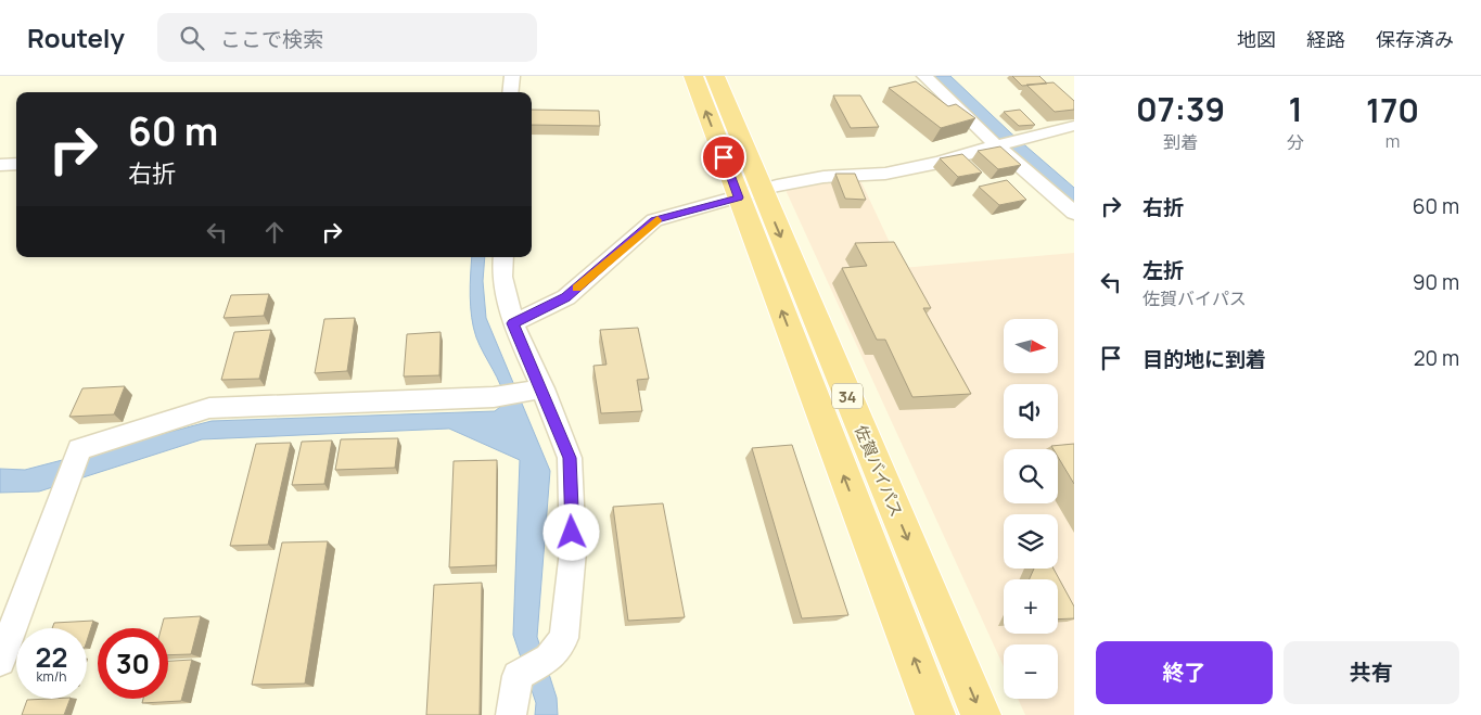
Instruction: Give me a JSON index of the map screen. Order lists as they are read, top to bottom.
{
  "streets": {
    "highway": ["34", "佐賀バイパス"]
  },
  "north": "right",
  "page": {
    "header": "Routely",
    "search": "ここで検索",
    "nav": ["地図", "経路", "保存済み"],
    "eta": [
      "07:39",
      "到着",
      "1",
      "分",
      "170",
      "m"
    ],
    "turn": ["60 m", "右折"],
    "list": [
      {
        "name": "右折",
        "value": "60 m"
      },
      {
        "name": "左折",
        "note": "佐賀バイパス",
        "value": "90 m"
      },
      {
        "name": "目的地に到着",
        "value": "20 m"
      }
    ],
    "map_buttons": ["+", "−"],
    "speed": "22 km/h",
    "limit": "30",
    "buttons": ["終了", "共有"]
  }
}
